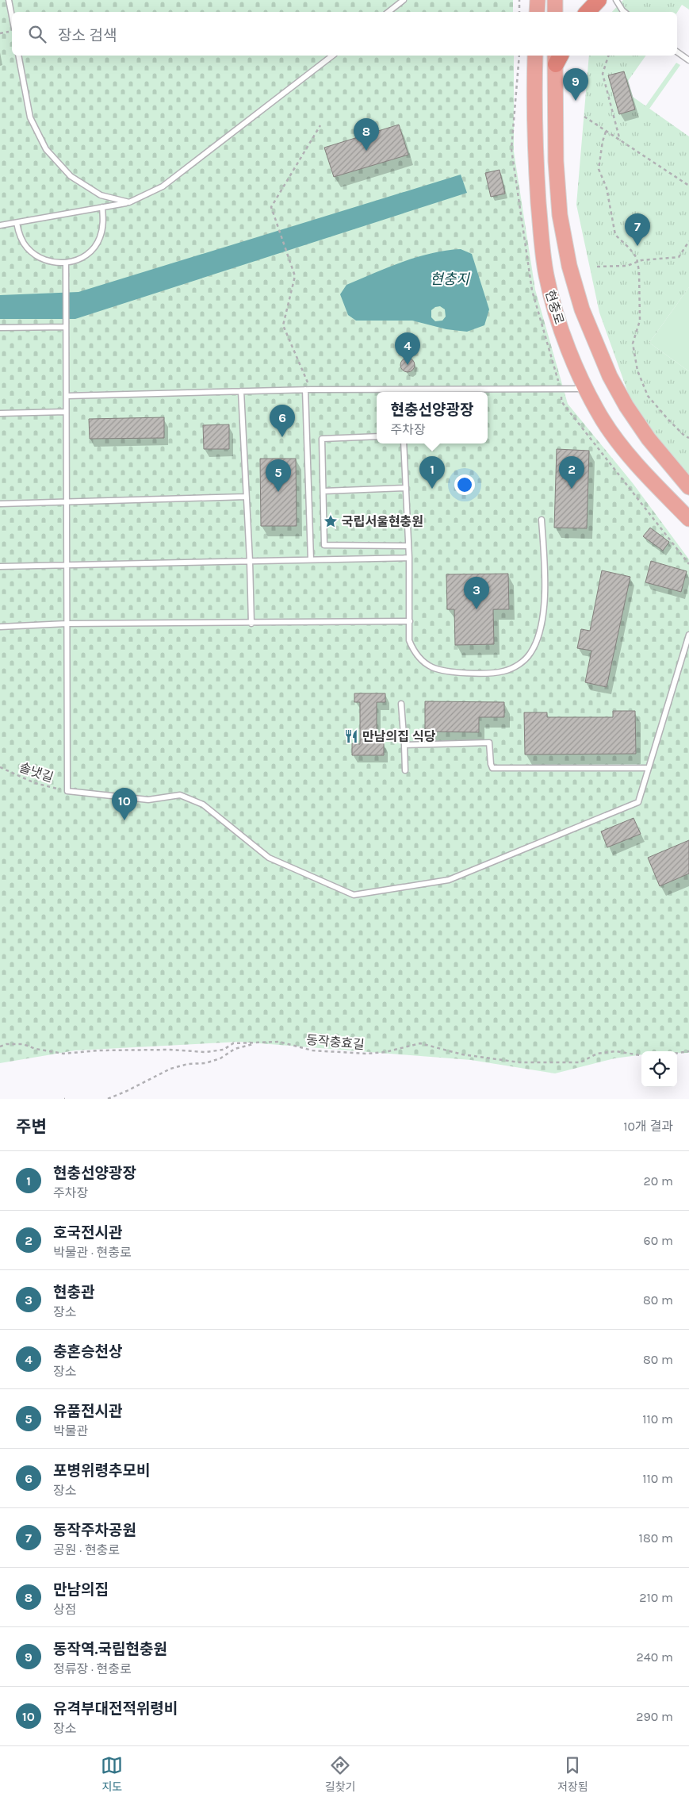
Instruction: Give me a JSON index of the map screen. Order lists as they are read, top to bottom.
{
  "streets": {
    "main road": ["현충로"],
    "path": ["솔냇길", "동작충효길"]
  },
  "water": ["현충지"],
  "places": {
    "place": ["국립서울현충원"],
    "restaurant": ["만남의집 식당"]
  },
  "page": {
    "search": "장소 검색",
    "pins": [
      "9",
      "8",
      "7",
      "4",
      "6",
      "1",
      "2",
      "5",
      "3",
      "10"
    ],
    "popup": ["현충선양광장", "주차장"],
    "heading": ["주변", "10개 결과"],
    "list": [
      {
        "mark": "1",
        "name": "현충선양광장",
        "note": "주차장",
        "value": "20 m"
      },
      {
        "mark": "2",
        "name": "호국전시관",
        "note": "박물관 · 현충로",
        "value": "60 m"
      },
      {
        "mark": "3",
        "name": "현충관",
        "note": "장소",
        "value": "80 m"
      },
      {
        "mark": "4",
        "name": "충혼승천상",
        "note": "장소",
        "value": "80 m"
      },
      {
        "mark": "5",
        "name": "유품전시관",
        "note": "박물관",
        "value": "110 m"
      },
      {
        "mark": "6",
        "name": "포병위령추모비",
        "note": "장소",
        "value": "110 m"
      },
      {
        "mark": "7",
        "name": "동작주차공원",
        "note": "공원 · 현충로",
        "value": "180 m"
      },
      {
        "mark": "8",
        "name": "만남의집",
        "note": "상점",
        "value": "210 m"
      },
      {
        "mark": "9",
        "name": "동작역.국립현충원",
        "note": "정류장 · 현충로",
        "value": "240 m"
      },
      {
        "mark": "10",
        "name": "유격부대전적위령비",
        "note": "장소",
        "value": "290 m"
      }
    ],
    "nav": ["지도", "길찾기", "저장됨"]
  }
}
